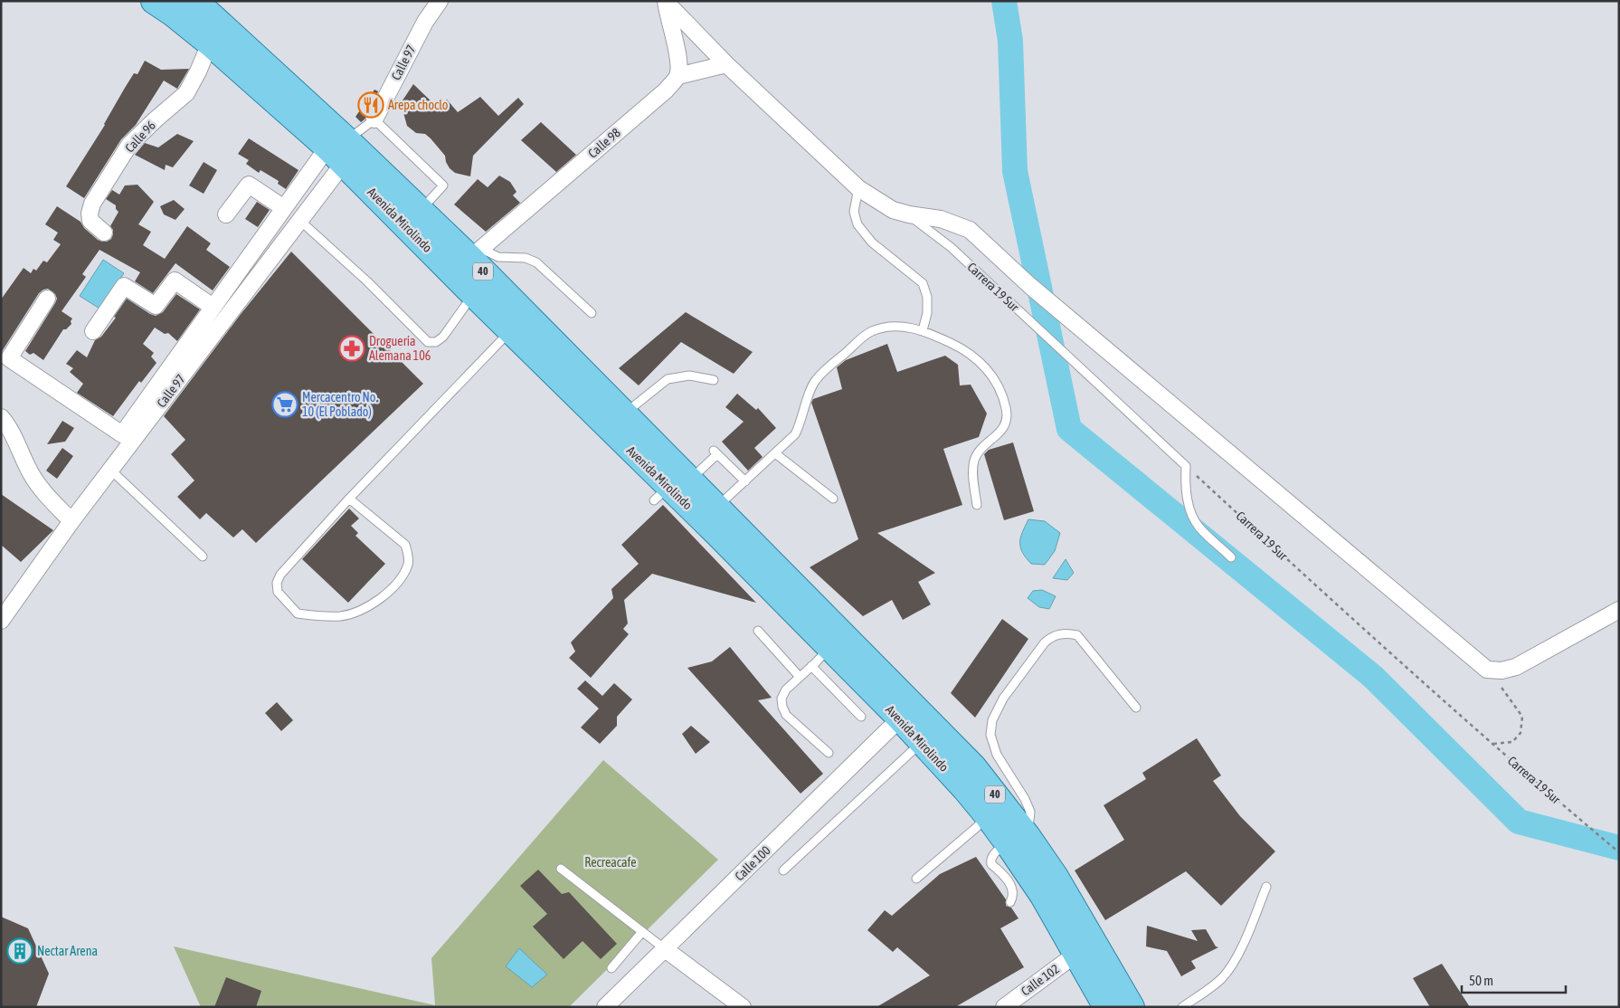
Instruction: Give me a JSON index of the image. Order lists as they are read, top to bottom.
{
  "streets": {
    "main road": ["Avenida Mirolindo", "40"],
    "street": [
      "Calle 97",
      "Calle 96",
      "Calle 98",
      "Carrera 19 Sur",
      "Calle 100",
      "Calle 102"
    ]
  },
  "crossings": [
    ["Calle 97", "Avenida Mirolindo"],
    ["Calle 96", "Avenida Mirolindo"],
    ["Calle 98", "Avenida Mirolindo"],
    ["Avenida Mirolindo", "Calle 100"],
    ["Avenida Mirolindo", "Calle 102"]
  ],
  "parks": ["Recreacafe"],
  "places": {
    "restaurant": ["Arepa choclo"],
    "pharmacy": ["Droguería Alemana 106"],
    "supermarket": ["Mercacentro No. 10 (El Poblado)"],
    "building": ["Nectar Arena"]
  },
  "scale_bar": "50 m"
}
